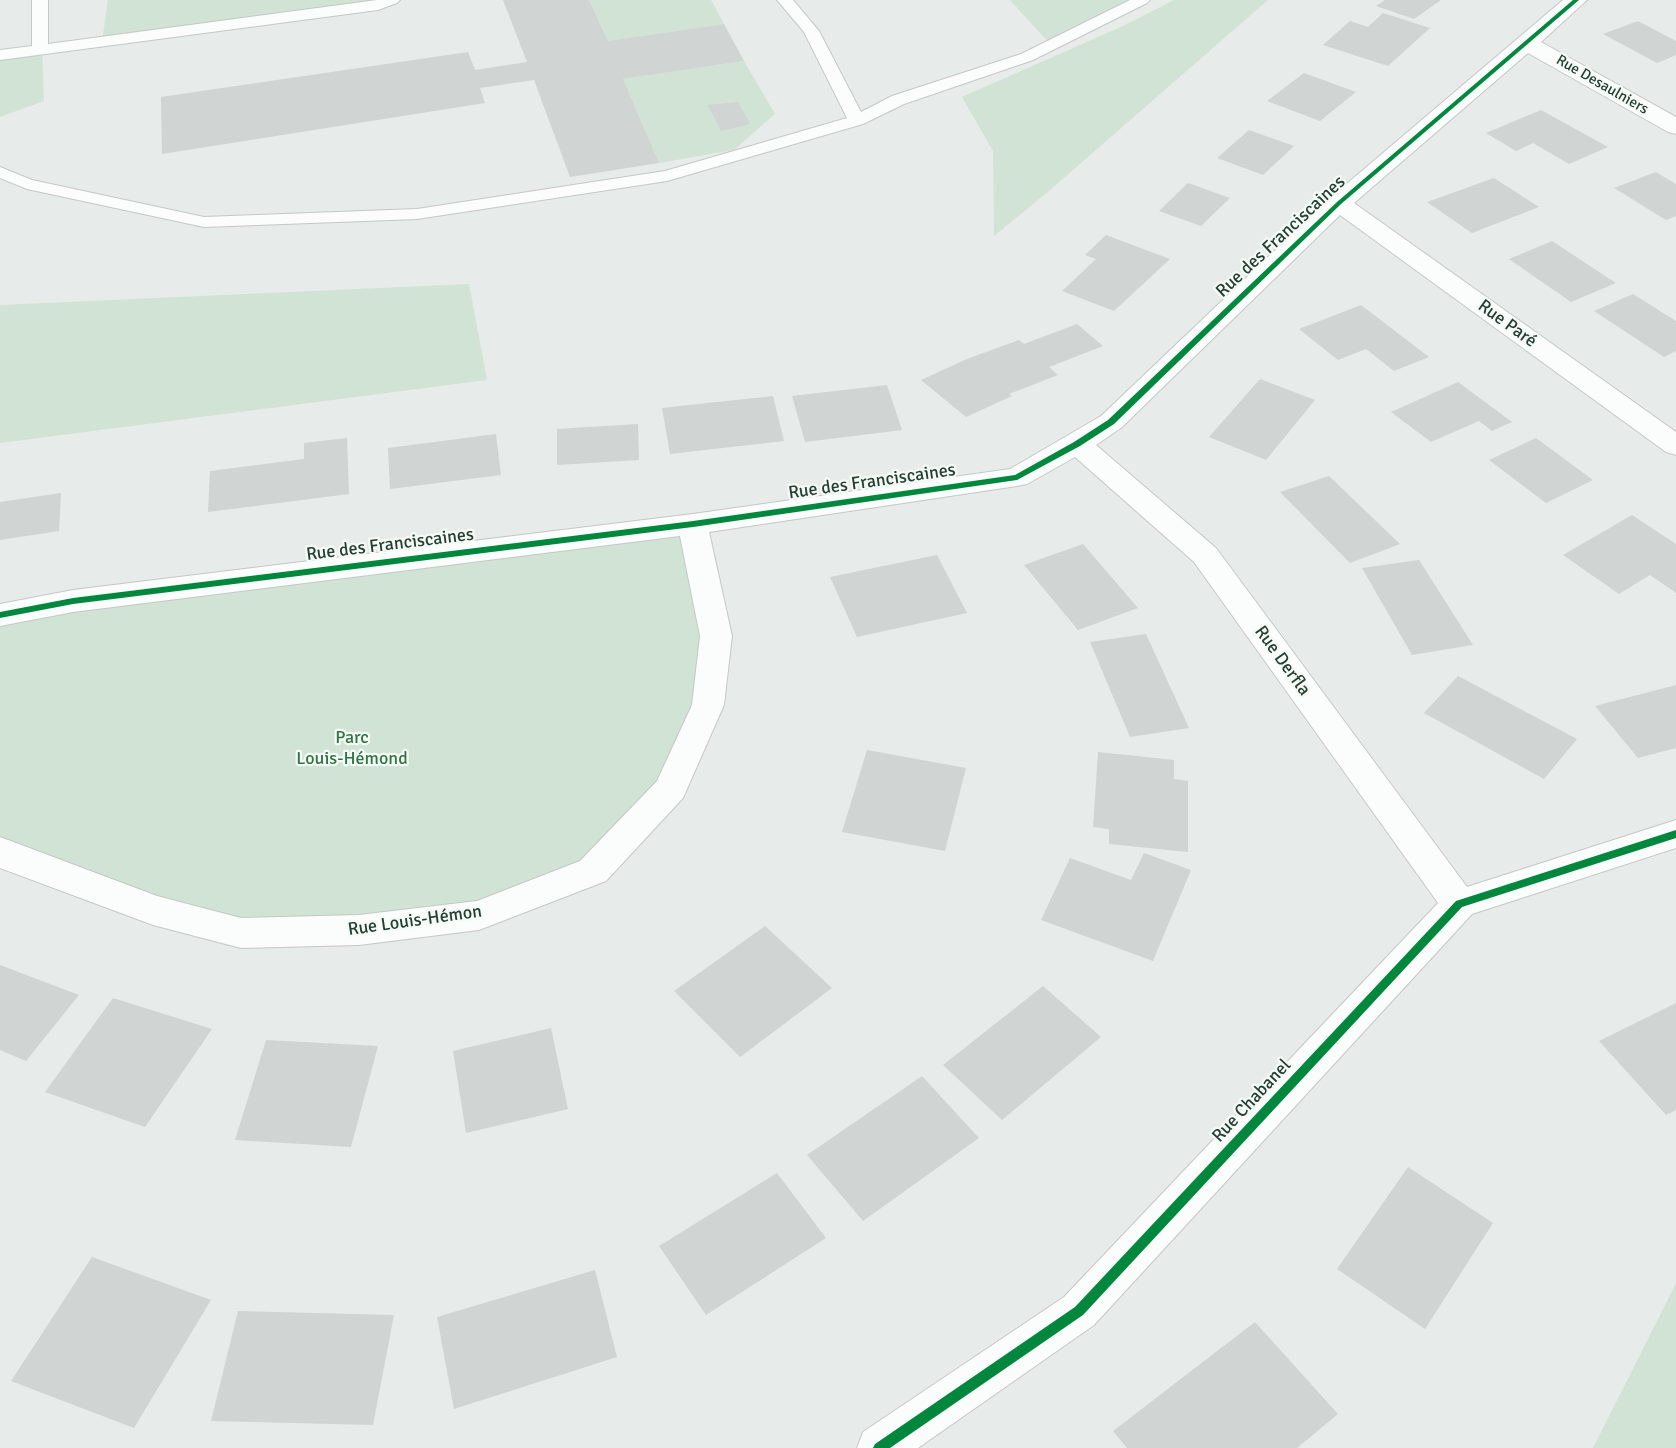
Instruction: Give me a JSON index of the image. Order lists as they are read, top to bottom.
{
  "streets": {
    "street": [
      "Rue Desaulniers",
      "Rue des Franciscaines",
      "Rue Paré",
      "Rue Derfla",
      "Rue Louis-Hémon",
      "Rue Chabanel"
    ]
  },
  "crossings": [
    ["Rue Desaulniers", "Rue des Franciscaines"],
    ["Rue des Franciscaines", "Rue Paré"],
    ["Rue des Franciscaines", "Rue Derfla"],
    ["Rue des Franciscaines", "Rue Louis-Hémon"],
    ["Rue Derfla", "Rue Chabanel"]
  ],
  "parks": ["Parc Louis-Hémond"]
}
